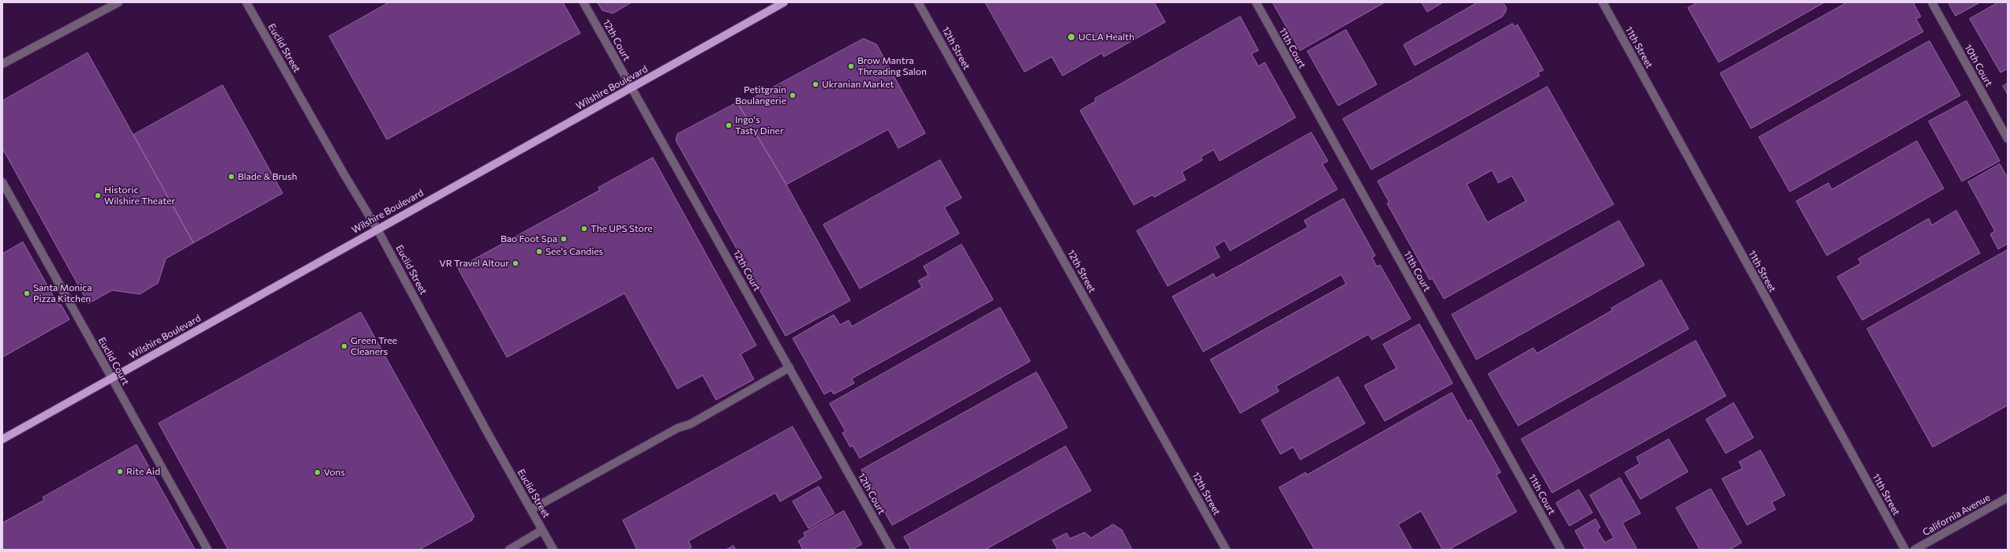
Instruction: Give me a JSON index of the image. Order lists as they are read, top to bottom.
{
  "streets": {
    "main road": ["Wilshire Boulevard"],
    "street": [
      "12th Court",
      "11th Street",
      "Euclid Street",
      "12th Street",
      "11th Court",
      "10th Court",
      "Euclid Court",
      "California Avenue"
    ]
  },
  "crossings": [
    ["12th Court", "Wilshire Boulevard"],
    ["Euclid Street", "Wilshire Boulevard"],
    ["Wilshire Boulevard", "Euclid Court"]
  ],
  "places": [
    "UCLA Health",
    "Brow Mantra Threading Salon",
    "Ukranian Market",
    "Petitgrain Boulangerie",
    "Ingo's Tasty Diner",
    "Blade & Brush",
    "Historic Wilshire Theater",
    "The UPS Store",
    "Bao Foot Spa",
    "See's Candies",
    "VR Travel Altour",
    "Santa Monica Pizza Kitchen",
    "Green Tree Cleaners",
    "Rite Aid",
    "Vons"
  ]
}
